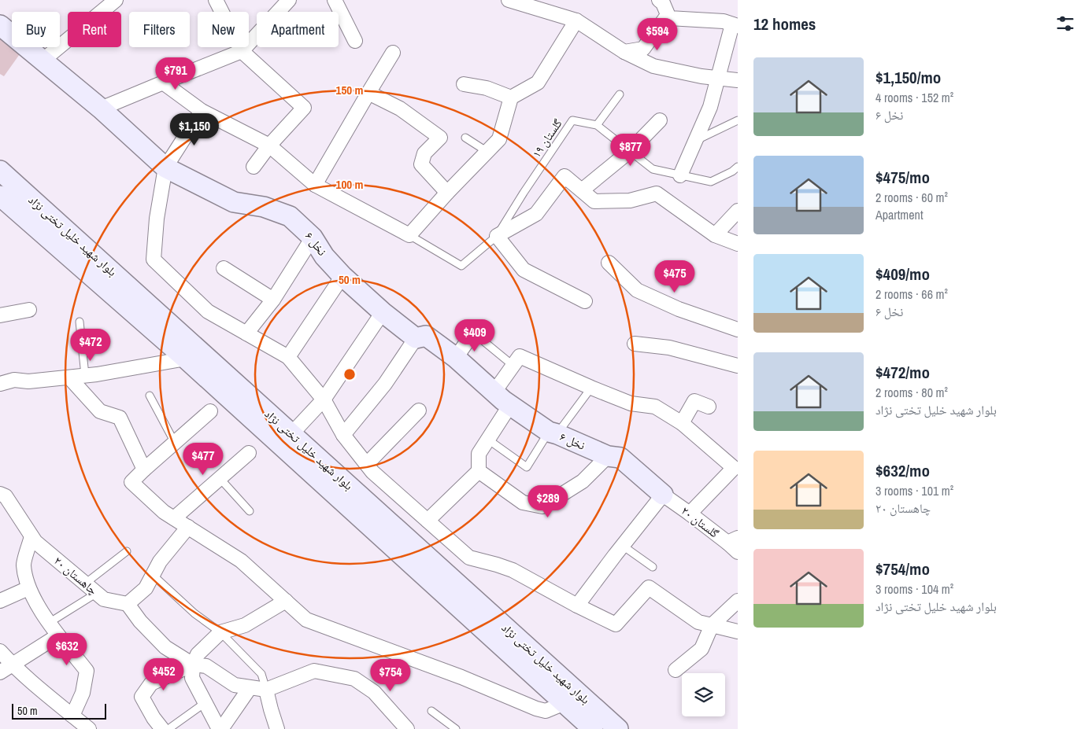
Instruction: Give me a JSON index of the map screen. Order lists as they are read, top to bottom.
{
  "streets": {
    "street": [
      "بلوار شهید خلیل تختی نژاد",
      "نخل ۶",
      "گلستان ۲۰",
      "چاهستان ۲۰"
    ],
    "lane": ["گلستان ۱۹"]
  },
  "crossings": [
    ["نخل ۶", "گلستان ۲۰"]
  ],
  "scale_bar": "50 m",
  "page": {
    "heading": "12 homes",
    "chip": [
      "Buy",
      "Rent",
      "Filters",
      "New",
      "Apartment"
    ],
    "price": [
      "$594",
      "$791",
      "$1,150",
      "$877",
      "$475",
      "$409",
      "$472",
      "$477",
      "$289",
      "$632",
      "$452",
      "$754"
    ],
    "list": [
      {
        "name": "$1,150/mo",
        "note": "4 rooms · 152 m² · نخل ۶"
      },
      {
        "name": "$475/mo",
        "note": "2 rooms · 60 m² · Apartment"
      },
      {
        "name": "$409/mo",
        "note": "2 rooms · 66 m² · نخل ۶"
      },
      {
        "name": "$472/mo",
        "note": "2 rooms · 80 m² · بلوار شهید خلیل تختی نژاد"
      },
      {
        "name": "$632/mo",
        "note": "3 rooms · 101 m² · چاهستان ۲۰"
      },
      {
        "name": "$754/mo",
        "note": "3 rooms · 104 m² · بلوار شهید خلیل تختی نژاد"
      }
    ],
    "scale": "50 m"
  },
  "rings": ["150 m", "100 m", "50 m"]
}
